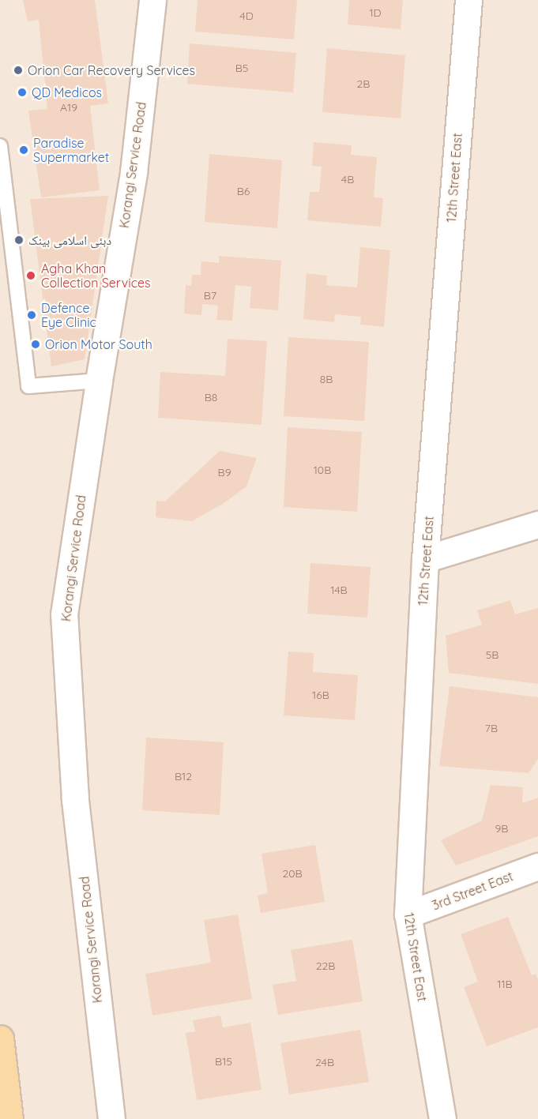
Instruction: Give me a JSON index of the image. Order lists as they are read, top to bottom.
{
  "streets": {
    "street": ["Korangi Service Road", "12th Street East", "3rd Street East"]
  },
  "crossings": [
    ["12th Street East", "3rd Street East"]
  ],
  "places": [
    "Orion Car Recovery Services",
    "QD Medicos",
    "Paradise Supermarket",
    "دبئی اسلامی بینک",
    "Agha Khan Collection Services",
    "Defence Eye Clinic",
    "Orion Motor South"
  ],
  "house_numbers": [
    "1D",
    "4D",
    "B5",
    "2B",
    "A19",
    "4B",
    "B6",
    "B7",
    "8B",
    "B8",
    "10B",
    "B9",
    "14B",
    "5B",
    "16B",
    "7B",
    "B12",
    "9B",
    "20B",
    "22B",
    "11B",
    "B15",
    "24B"
  ]
}
